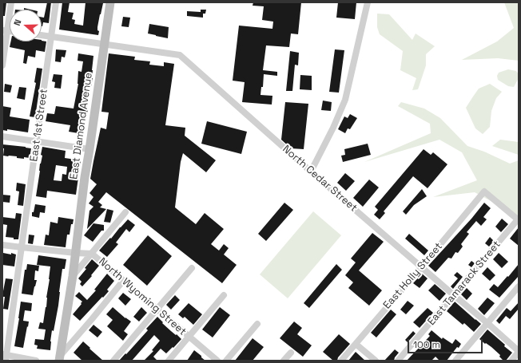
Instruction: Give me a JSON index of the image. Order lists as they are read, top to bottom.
{
  "streets": {
    "street": [
      "East 1st Street",
      "East Diamond Avenue",
      "North Cedar Street",
      "East Holly Street",
      "East Tamarack Street",
      "North Wyoming Street"
    ]
  },
  "crossings": [
    ["East 1st Street", "North Cedar Street"],
    ["East 1st Street", "North Wyoming Street"],
    ["East Diamond Avenue", "North Cedar Street"],
    ["East Diamond Avenue", "North Wyoming Street"],
    ["North Cedar Street", "East Holly Street"],
    ["North Cedar Street", "East Tamarack Street"],
    ["East Holly Street", "East Tamarack Street"]
  ],
  "scale_bar": "100 m",
  "north": "left"
}
